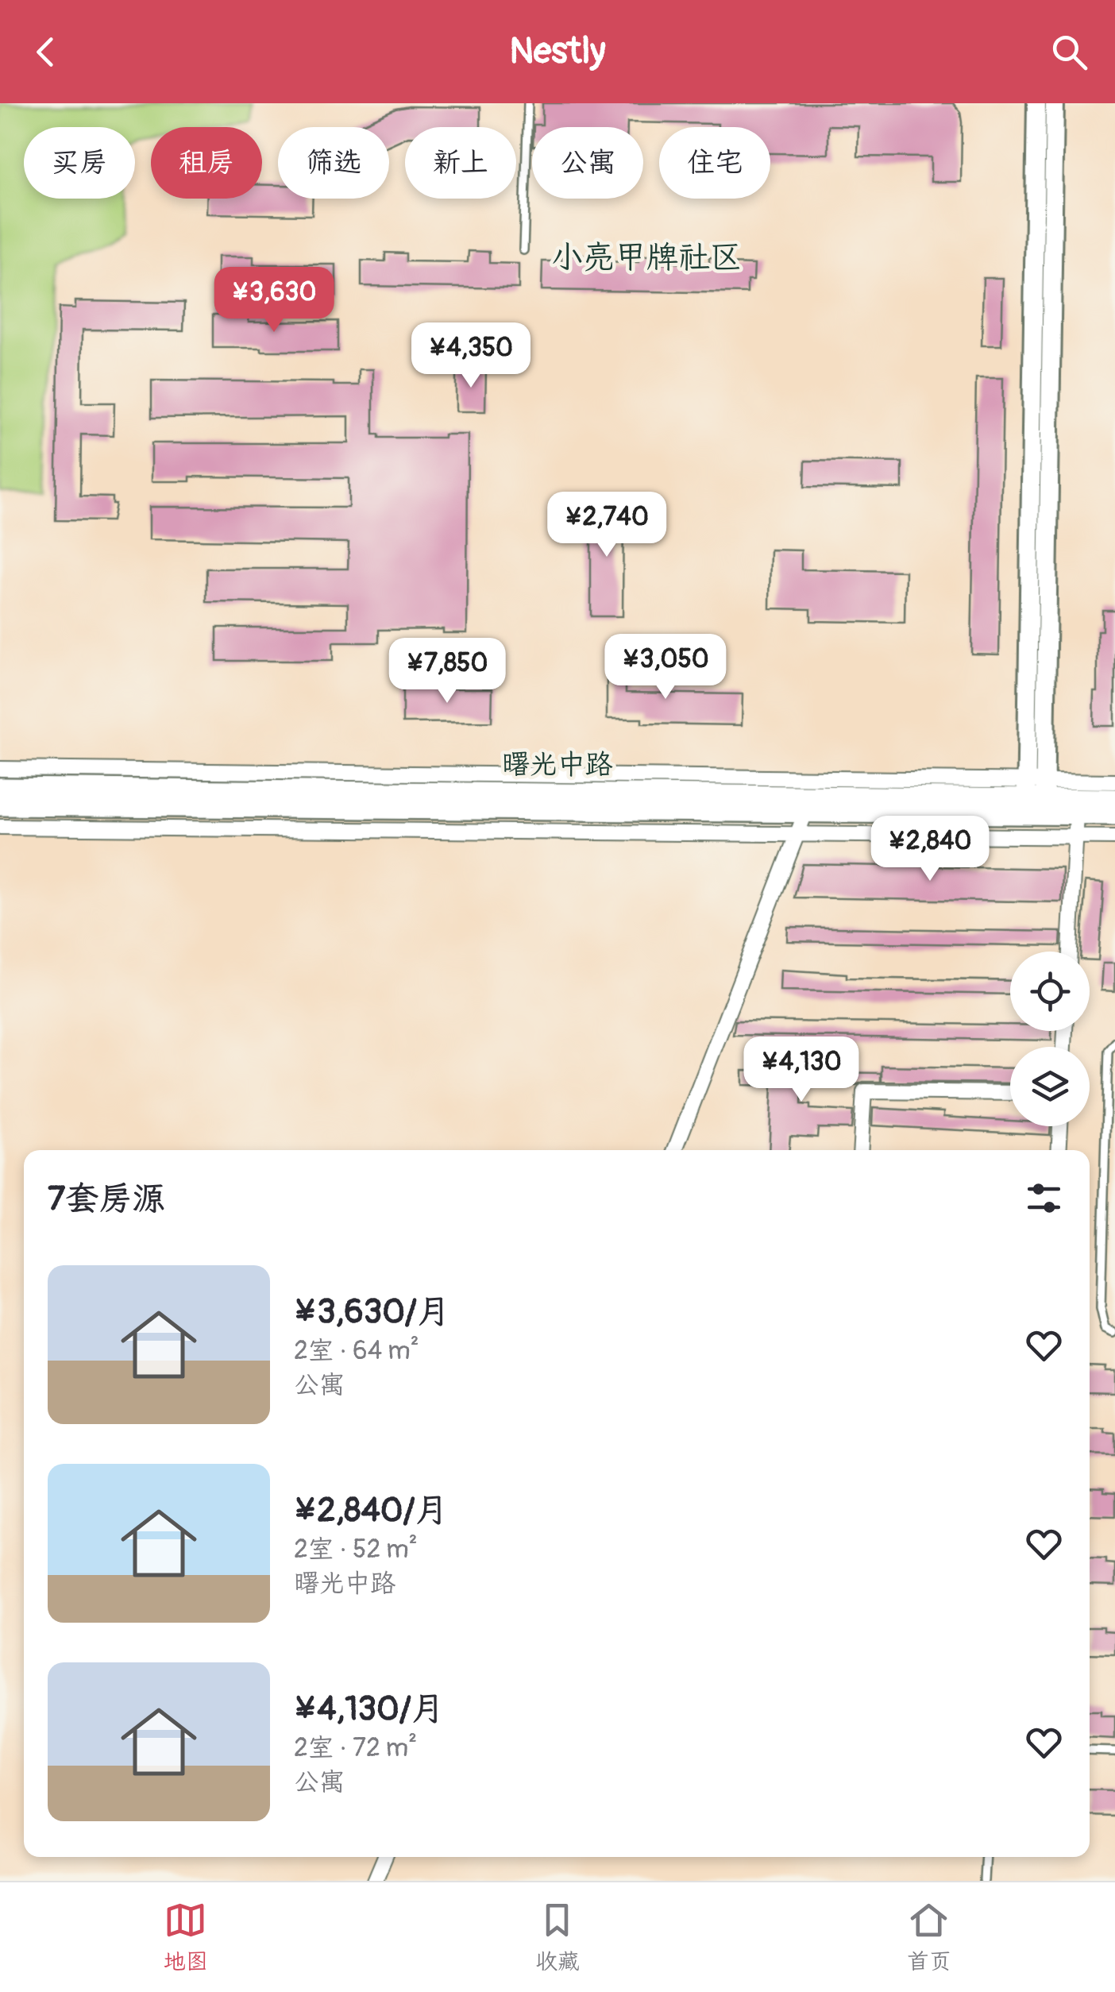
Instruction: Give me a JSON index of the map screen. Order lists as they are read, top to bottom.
{
  "streets": {
    "main road": ["曙光中路"]
  },
  "districts": ["小亮甲牌社区"],
  "page": {
    "header": "Nestly",
    "chip": [
      "买房",
      "租房",
      "筛选",
      "新上",
      "公寓",
      "住宅"
    ],
    "price": [
      "¥3,630",
      "¥4,350",
      "¥2,740",
      "¥3,050",
      "¥7,850",
      "¥2,840",
      "¥4,130"
    ],
    "heading": "7套房源",
    "list": [
      {
        "name": "¥3,630/月",
        "note": "2室 · 64 m² · 公寓"
      },
      {
        "name": "¥2,840/月",
        "note": "2室 · 52 m² · 曙光中路"
      },
      {
        "name": "¥4,130/月",
        "note": "2室 · 72 m² · 公寓"
      }
    ],
    "tabs": ["地图", "收藏", "首页"]
  }
}
